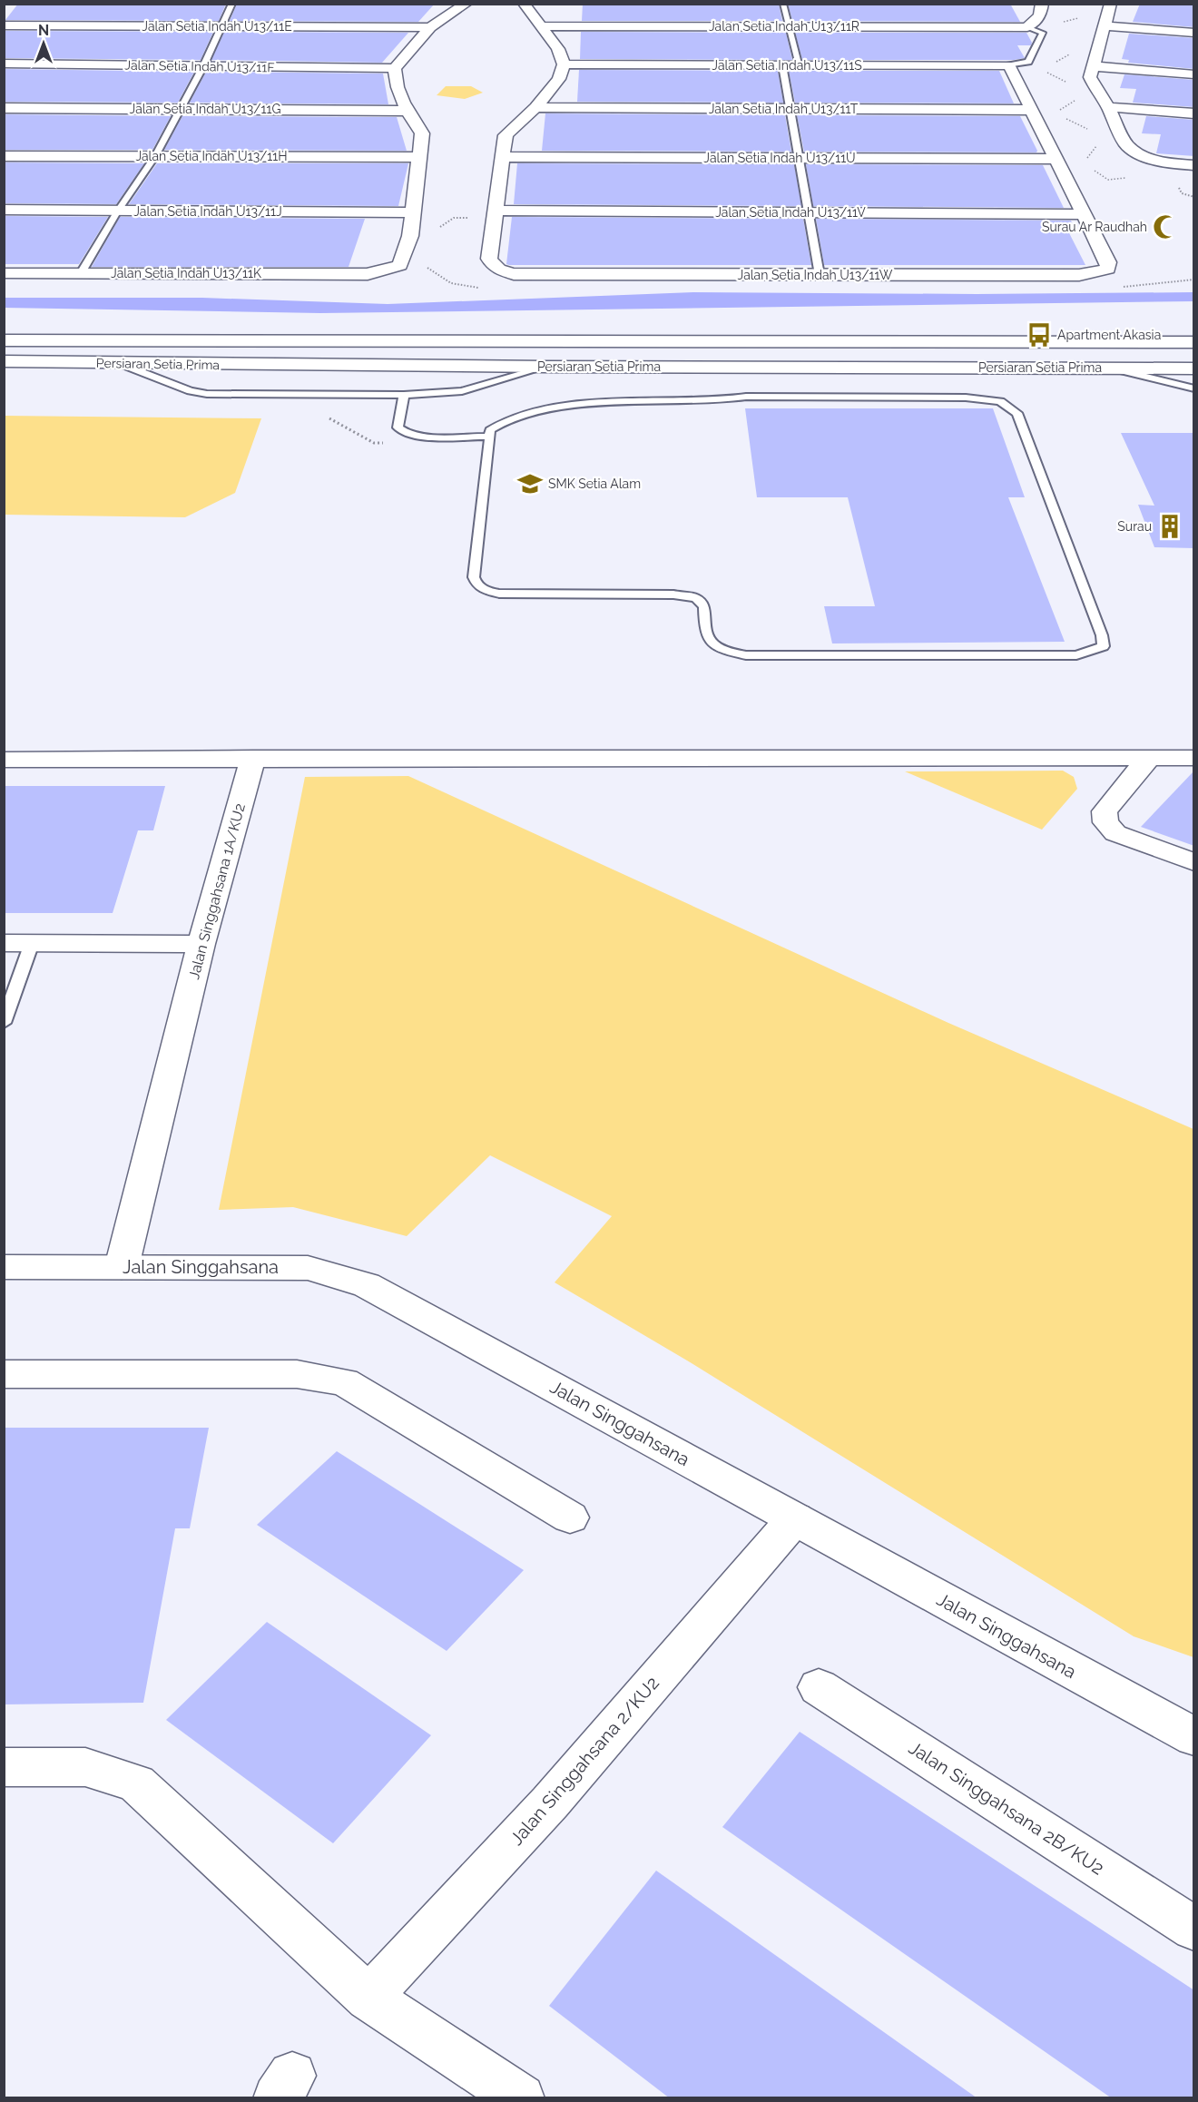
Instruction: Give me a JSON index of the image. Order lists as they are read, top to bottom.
{
  "streets": {
    "street": [
      "Jalan Setia Indah U13/11E",
      "Jalan Setia Indah U13/11R",
      "Jalan Setia Indah U13/11S",
      "Jalan Setia Indah U13/11F",
      "Jalan Setia Indah U13/11G",
      "Jalan Setia Indah U13/11T",
      "Jalan Setia Indah U13/11H",
      "Jalan Setia Indah U13/11U",
      "Jalan Setia Indah U13/11J",
      "Jalan Setia Indah U13/11V",
      "Jalan Setia Indah U13/11K",
      "Jalan Setia Indah U13/11W",
      "Persiaran Setia Prima",
      "Jalan Singgahsana 1A/KU2",
      "Jalan Singgahsana",
      "Jalan Singgahsana 2/KU2",
      "Jalan Singgahsana 2B/KU2"
    ]
  },
  "crossings": [
    ["Jalan Setia Indah U13/11J", "Jalan Setia Indah U13/11K"],
    ["Jalan Setia Indah U13/11V", "Jalan Setia Indah U13/11W"],
    ["Jalan Singgahsana 1A/KU2", "Jalan Singgahsana"],
    ["Jalan Singgahsana", "Jalan Singgahsana 2/KU2"]
  ],
  "places": {
    "mosque": ["Surau Ar Raudhah"],
    "bus stop": ["Apartment Akasia"],
    "school or university": ["SMK Setia Alam"],
    "building": ["Surau"]
  },
  "north": "top"
}
